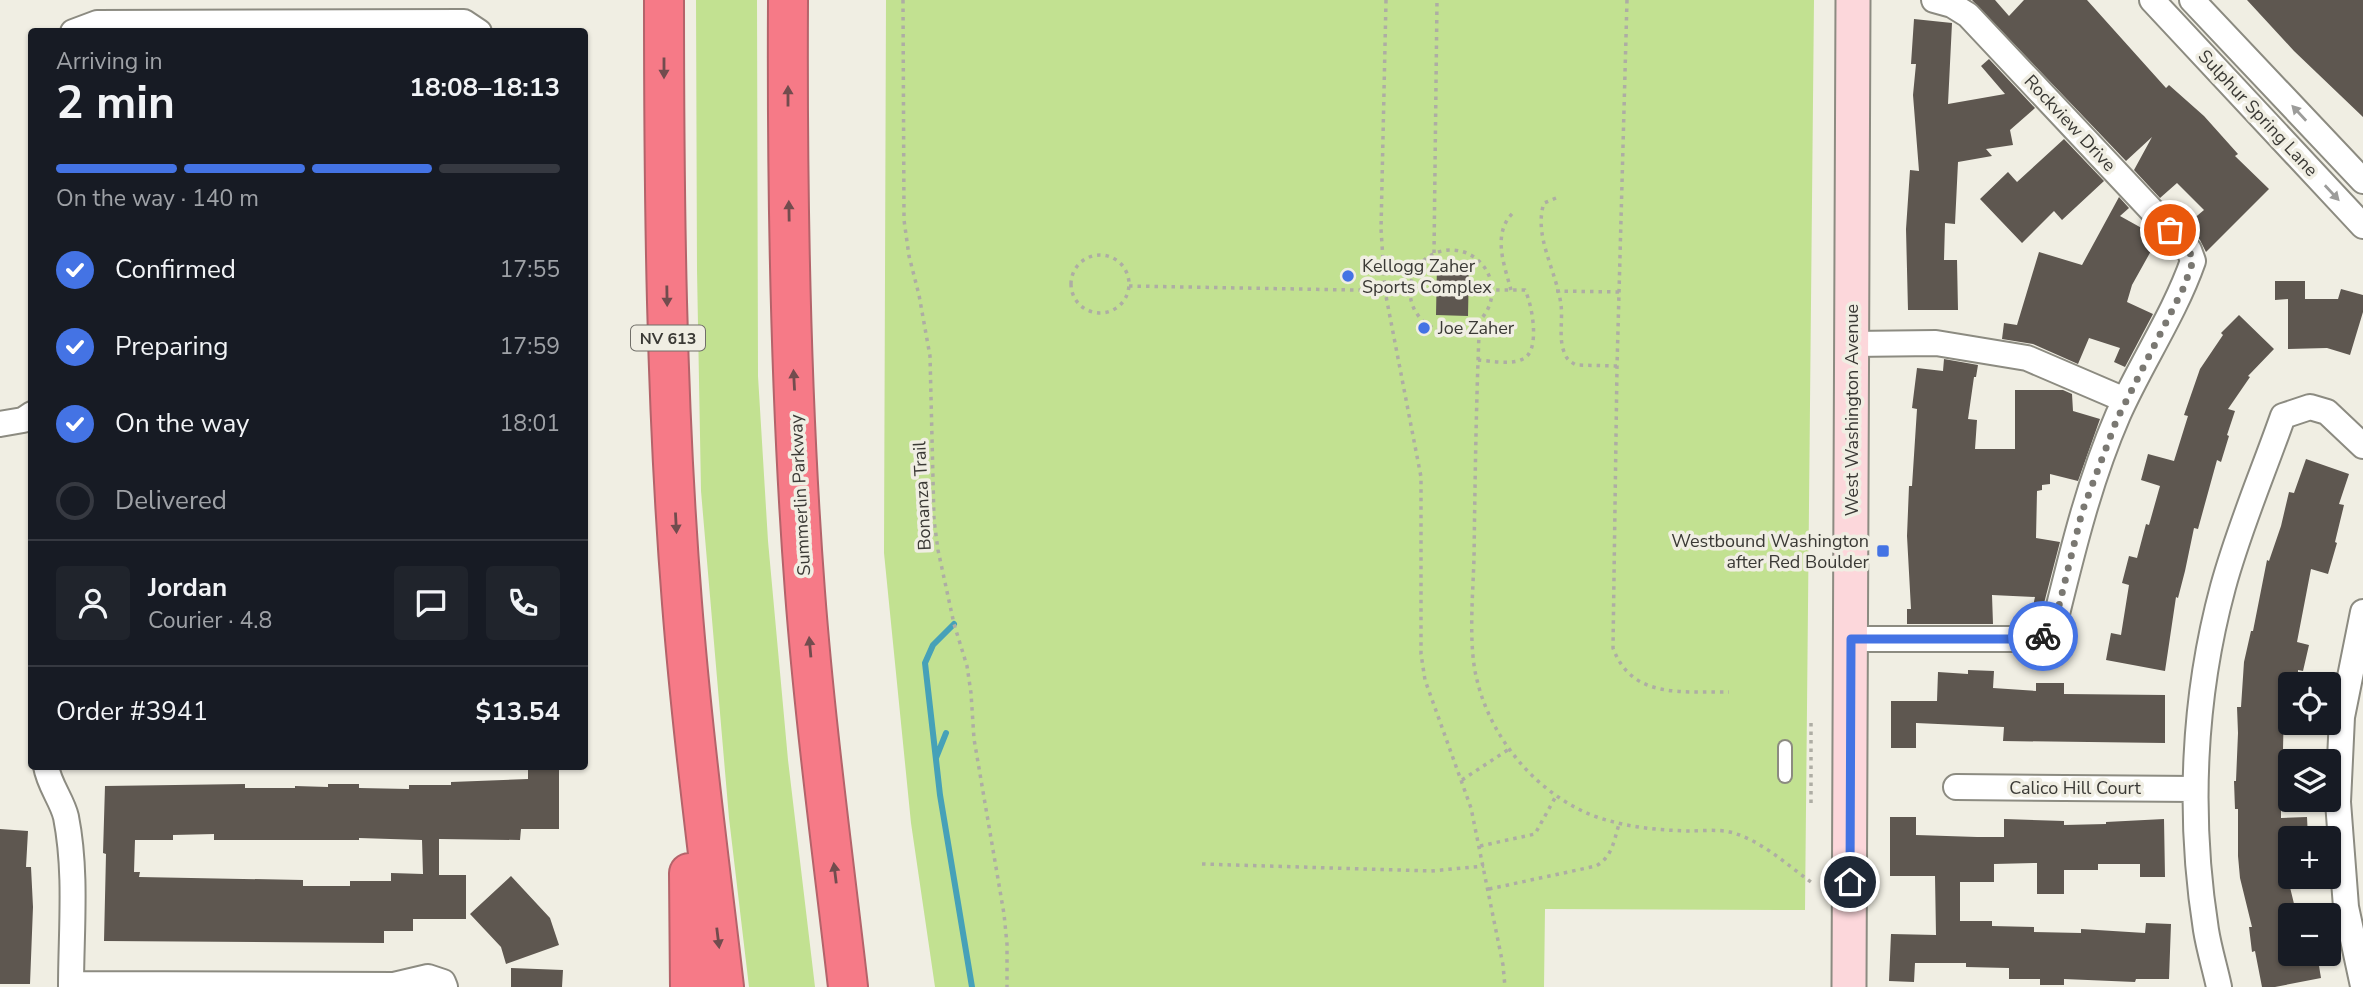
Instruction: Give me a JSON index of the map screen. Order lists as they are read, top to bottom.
{
  "streets": {
    "highway": ["NV 613", "Summerlin Parkway"],
    "main road": ["West Washington Avenue"],
    "street": ["Sulphur Spring Lane", "Rockview Drive", "Calico Hill Court"],
    "path": ["Bonanza Trail"]
  },
  "places": {
    "other": ["Kellogg Zaher Sports Complex", "Joe Zaher"],
    "transit": ["Westbound Washington after Red Boulder"]
  },
  "page": {
    "heading": ["2 min", "Arriving in", "18:08–18:13"],
    "panel": [
      "Jordan",
      "Courier · 4.8",
      "Order #3941",
      "$13.54"
    ],
    "bar": "On the way · 140 m",
    "list": [
      ["Confirmed", "17:55"],
      ["Preparing", "17:59"],
      ["On the way", "18:01"],
      "Delivered"
    ],
    "map_buttons": ["+", "−"]
  }
}
